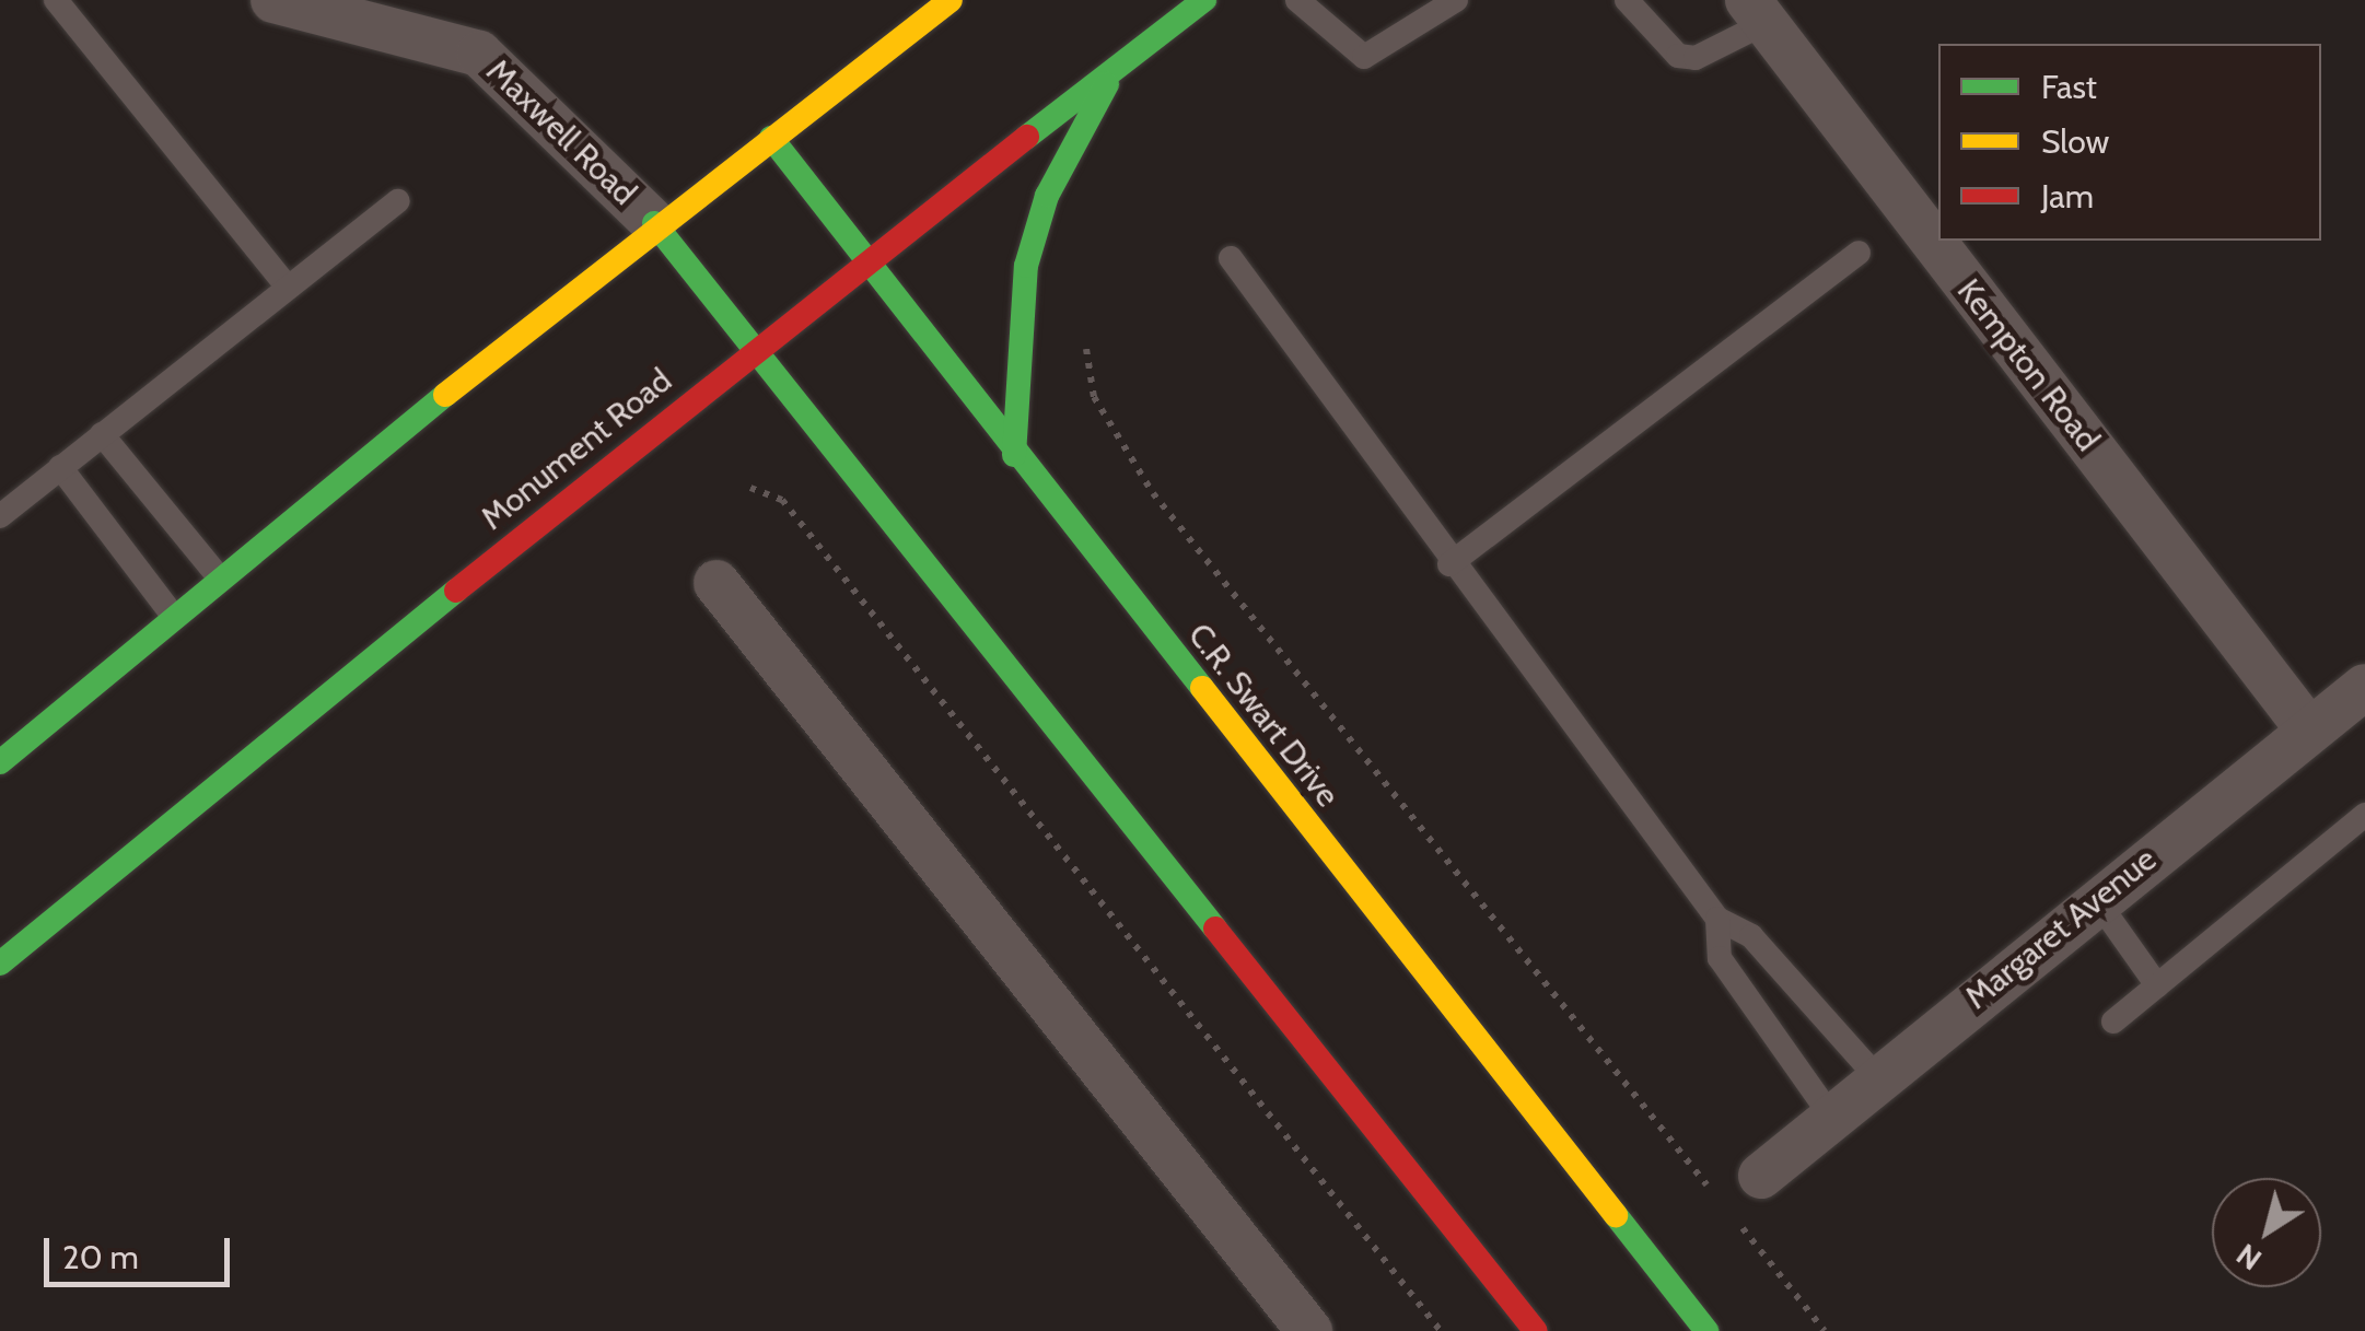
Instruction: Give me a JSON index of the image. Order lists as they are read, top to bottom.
{
  "streets": {
    "main road": ["Monument Road", "C.R. Swart Drive"],
    "street": ["Maxwell Road", "Kempton Road", "Margaret Avenue"]
  },
  "crossings": [
    ["Kempton Road", "Margaret Avenue"],
    ["Monument Road", "C.R. Swart Drive"]
  ],
  "legend": ["Fast", "Slow", "Jam"],
  "scale_bar": "20 m",
  "north": "bottom left"
}
